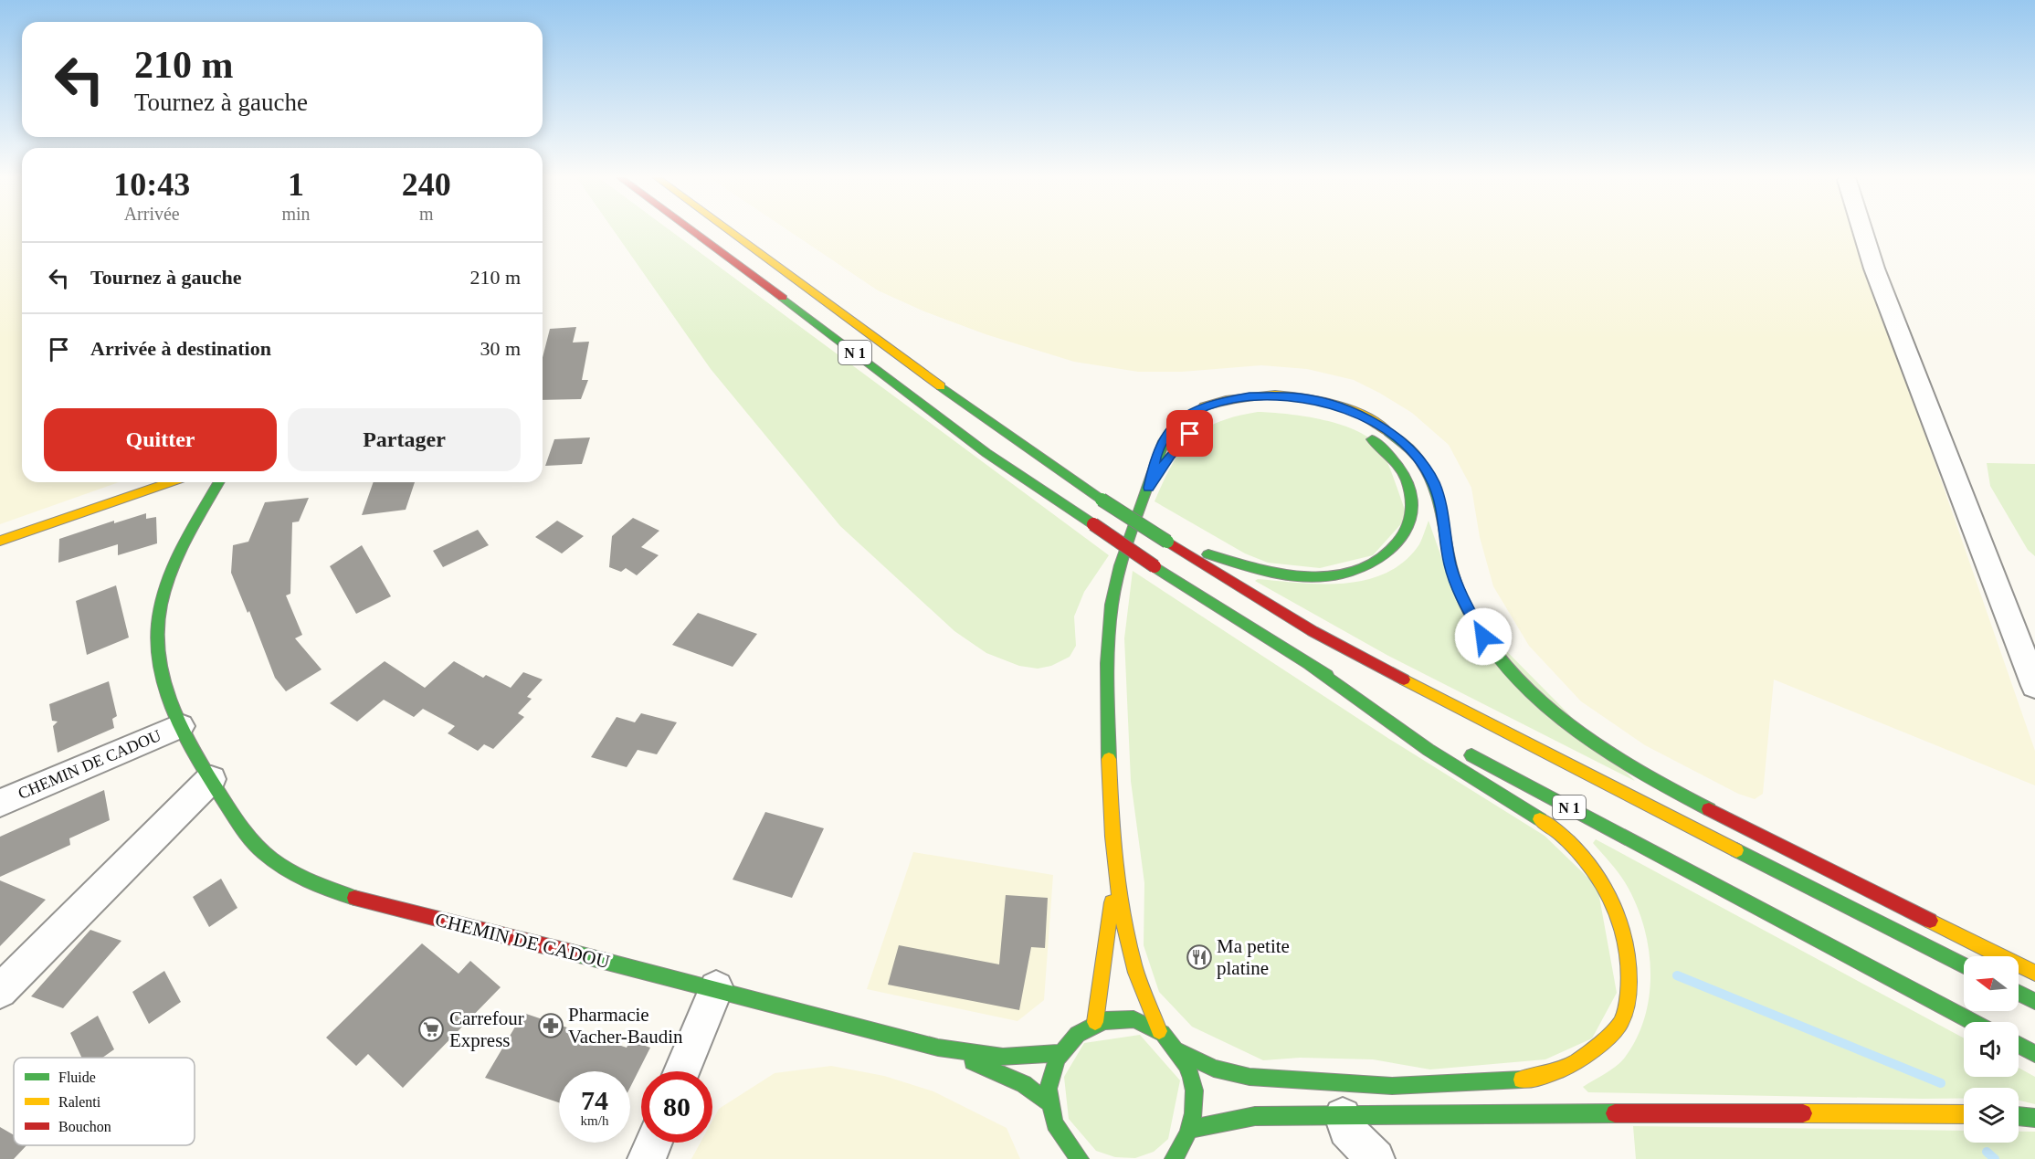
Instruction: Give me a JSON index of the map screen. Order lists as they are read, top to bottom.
{
  "streets": {
    "main road": ["N 1", "CHEMIN DE CADOU"]
  },
  "places": {
    "restaurant": ["Ma petite platine"],
    "pharmacy": ["Pharmacie Vacher-Baudin"],
    "supermarket": ["Carrefour Express"]
  },
  "legend": ["Fluide", "Ralenti", "Bouchon"],
  "north": "left",
  "page": {
    "turn": ["210 m", "Tournez à gauche"],
    "eta": [
      "10:43",
      "Arrivée",
      "1",
      "min",
      "240",
      "m"
    ],
    "list": [
      {
        "name": "Tournez à gauche",
        "value": "210 m"
      },
      {
        "name": "Arrivée à destination",
        "value": "30 m"
      }
    ],
    "buttons": ["Quitter", "Partager"],
    "speed": "74 km/h",
    "limit": "80"
  }
}
